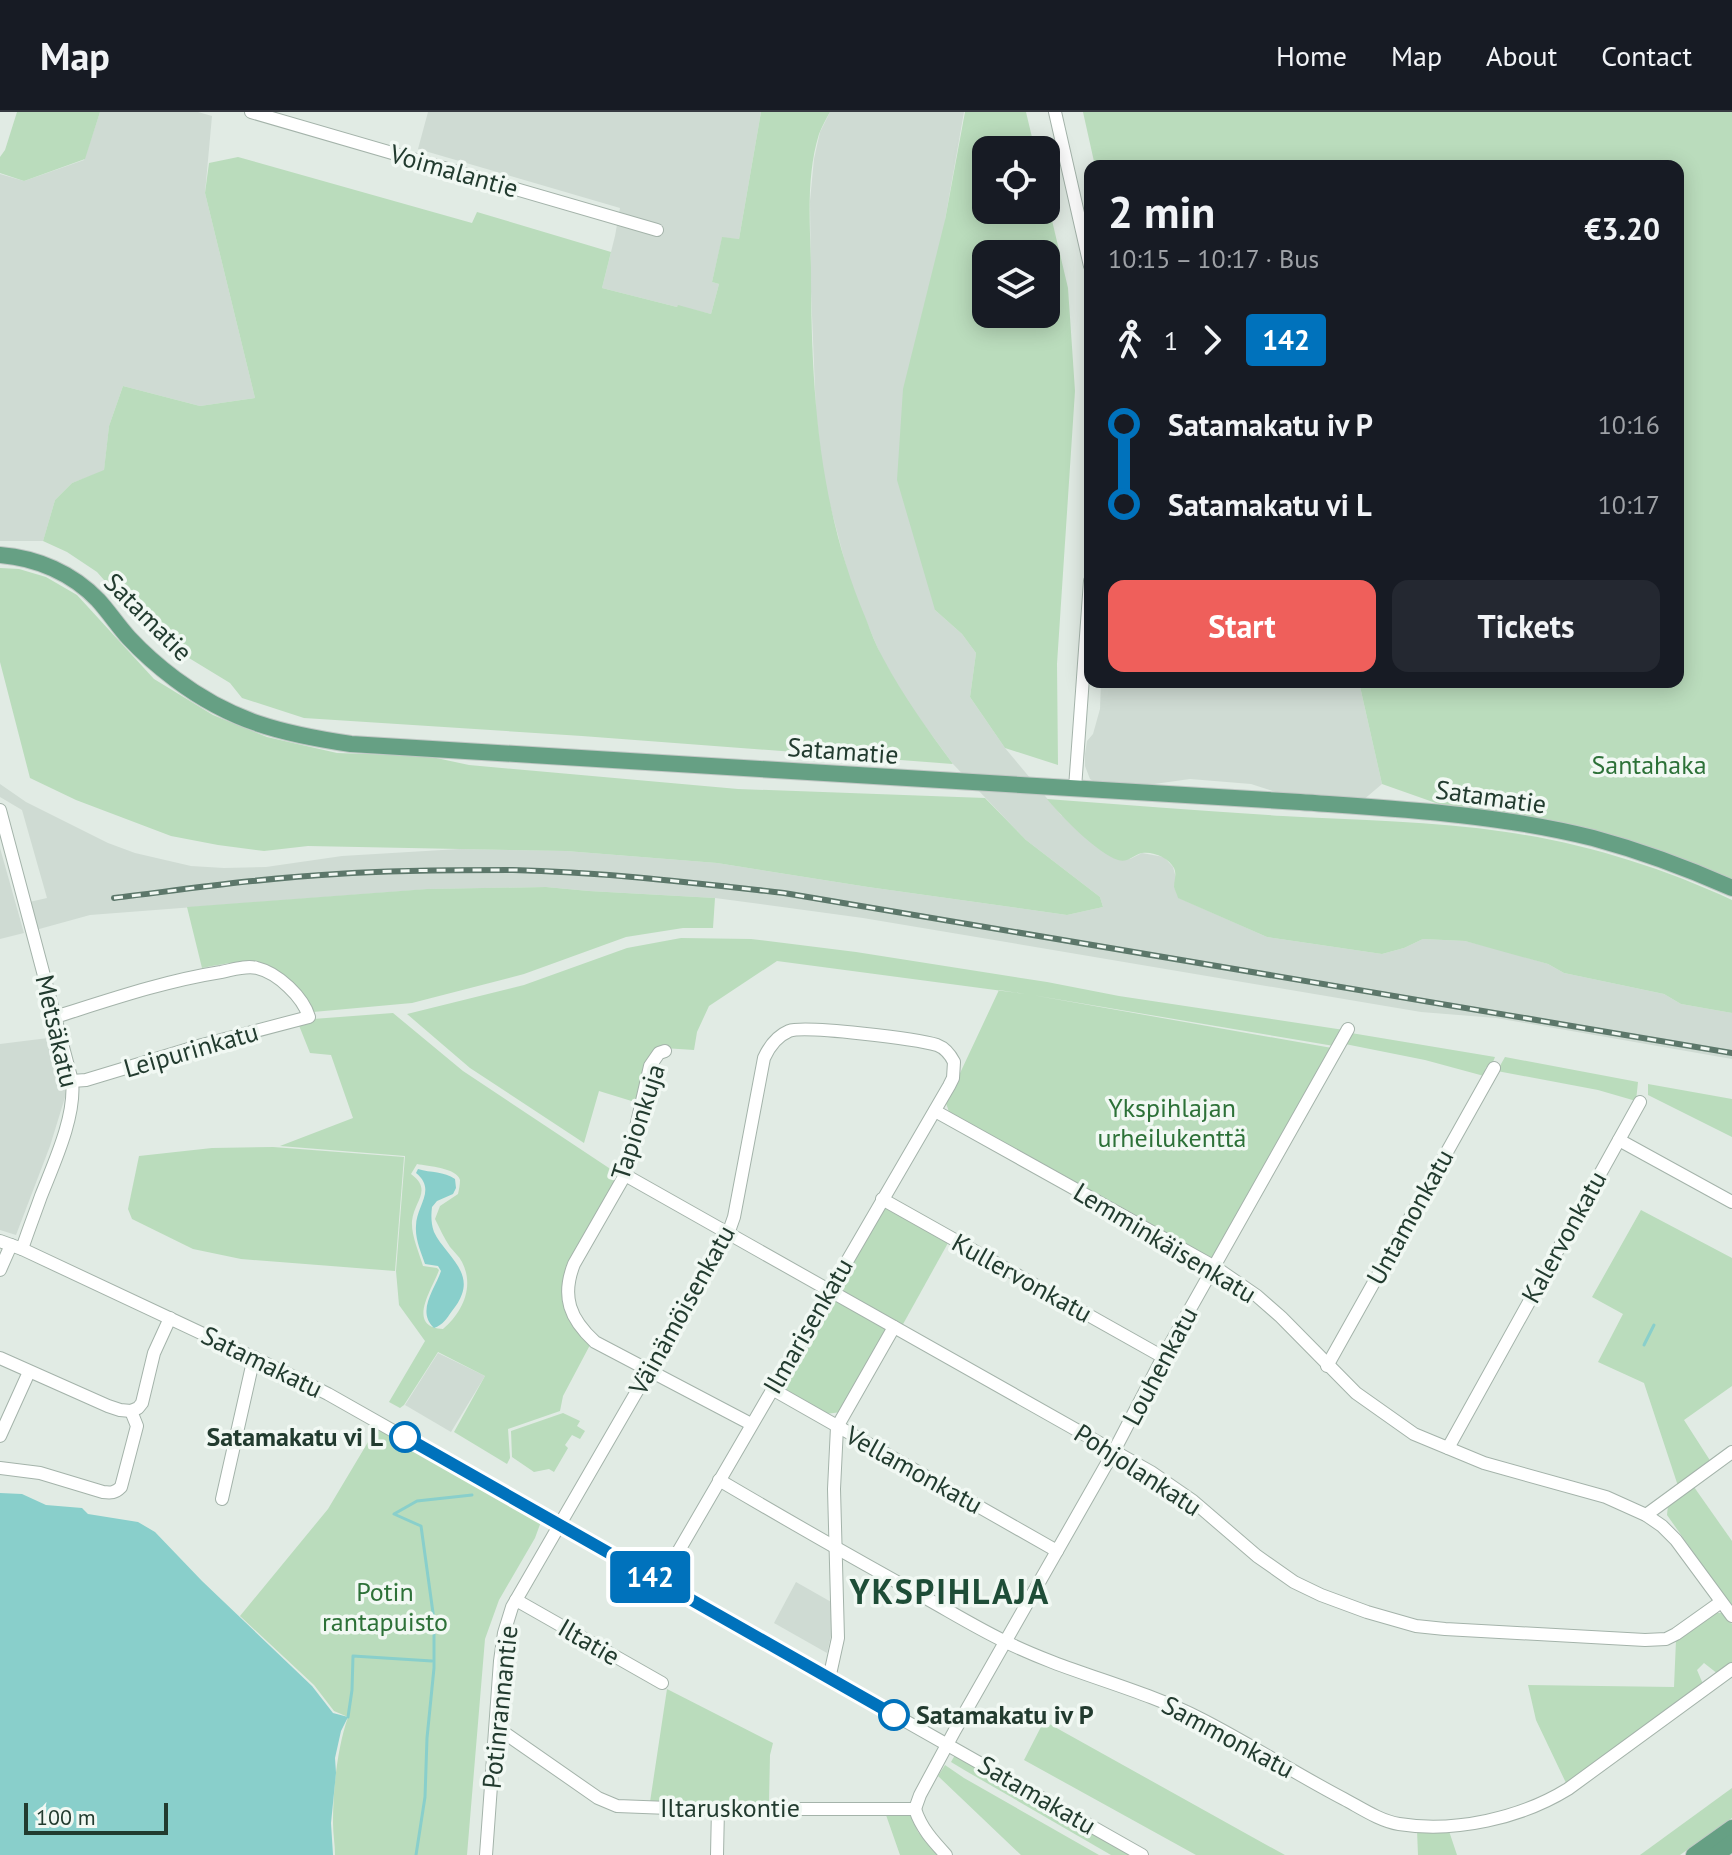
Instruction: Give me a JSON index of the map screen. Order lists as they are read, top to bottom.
{
  "streets": {
    "main road": ["Satamatie"],
    "street": [
      "Voimalantie",
      "Metsäkatu",
      "Leipurinkatu",
      "Tapionkuja",
      "Untamonkatu",
      "Kalervonkatu",
      "Lemminkäisenkatu",
      "Kullervonkatu",
      "Väinämöisenkatu",
      "Ilmarisenkatu",
      "Satamakatu",
      "Louhenkatu",
      "Vellamonkatu",
      "Pohjolankatu",
      "Iltatie",
      "Potinrannantie",
      "Sammonkatu",
      "Iltaruskontie"
    ]
  },
  "crossings": [
    ["Metsäkatu", "Leipurinkatu"],
    ["Metsäkatu", "Satamakatu"],
    ["Tapionkuja", "Väinämöisenkatu"],
    ["Tapionkuja", "Pohjolankatu"],
    ["Untamonkatu", "Lemminkäisenkatu"],
    ["Kalervonkatu", "Lemminkäisenkatu"],
    ["Lemminkäisenkatu", "Ilmarisenkatu"],
    ["Lemminkäisenkatu", "Louhenkatu"],
    ["Lemminkäisenkatu", "Pohjolankatu"],
    ["Kullervonkatu", "Ilmarisenkatu"],
    ["Kullervonkatu", "Louhenkatu"],
    ["Väinämöisenkatu", "Ilmarisenkatu"],
    ["Väinämöisenkatu", "Satamakatu"],
    ["Väinämöisenkatu", "Pohjolankatu"],
    ["Väinämöisenkatu", "Potinrannantie"],
    ["Ilmarisenkatu", "Satamakatu"],
    ["Ilmarisenkatu", "Vellamonkatu"],
    ["Ilmarisenkatu", "Pohjolankatu"],
    ["Ilmarisenkatu", "Sammonkatu"],
    ["Satamakatu", "Louhenkatu"],
    ["Satamakatu", "Potinrannantie"],
    ["Louhenkatu", "Vellamonkatu"],
    ["Louhenkatu", "Pohjolankatu"],
    ["Louhenkatu", "Sammonkatu"],
    ["Iltatie", "Potinrannantie"],
    ["Potinrannantie", "Iltaruskontie"]
  ],
  "districts": ["YKSPIHLAJA"],
  "parks": ["Santahaka", "Ykspihlajan urheilukenttä", "Potin rantapuisto"],
  "places": ["Satamakatu vi L", "Satamakatu iv P"],
  "lines": ["bus line 142"],
  "scale_bar": "100 m",
  "page": {
    "header": "Map",
    "nav": [
      "Home",
      "Map",
      "About",
      "Contact"
    ],
    "on_map": "142",
    "heading": ["2 min", "10:15 – 10:17 · Bus", "€3.20"],
    "legs": ["1", "142"],
    "list": [
      {
        "name": "Satamakatu iv P",
        "value": "10:16"
      },
      {
        "name": "Satamakatu vi L",
        "value": "10:17"
      }
    ],
    "buttons": ["Start", "Tickets"],
    "scale": "100 m"
  }
}
